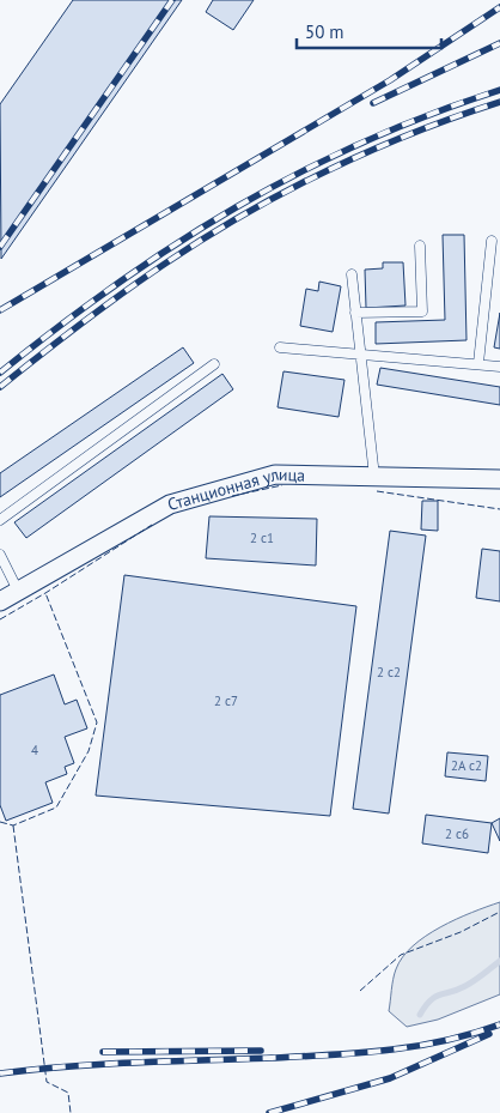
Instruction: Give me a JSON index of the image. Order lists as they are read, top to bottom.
{
  "streets": {
    "street": ["Станционная улица"]
  },
  "house_numbers": [
    "2 с1",
    "2 с2",
    "2 с7",
    "4",
    "2А с2",
    "2 с6"
  ],
  "scale_bar": "50 m"
}
